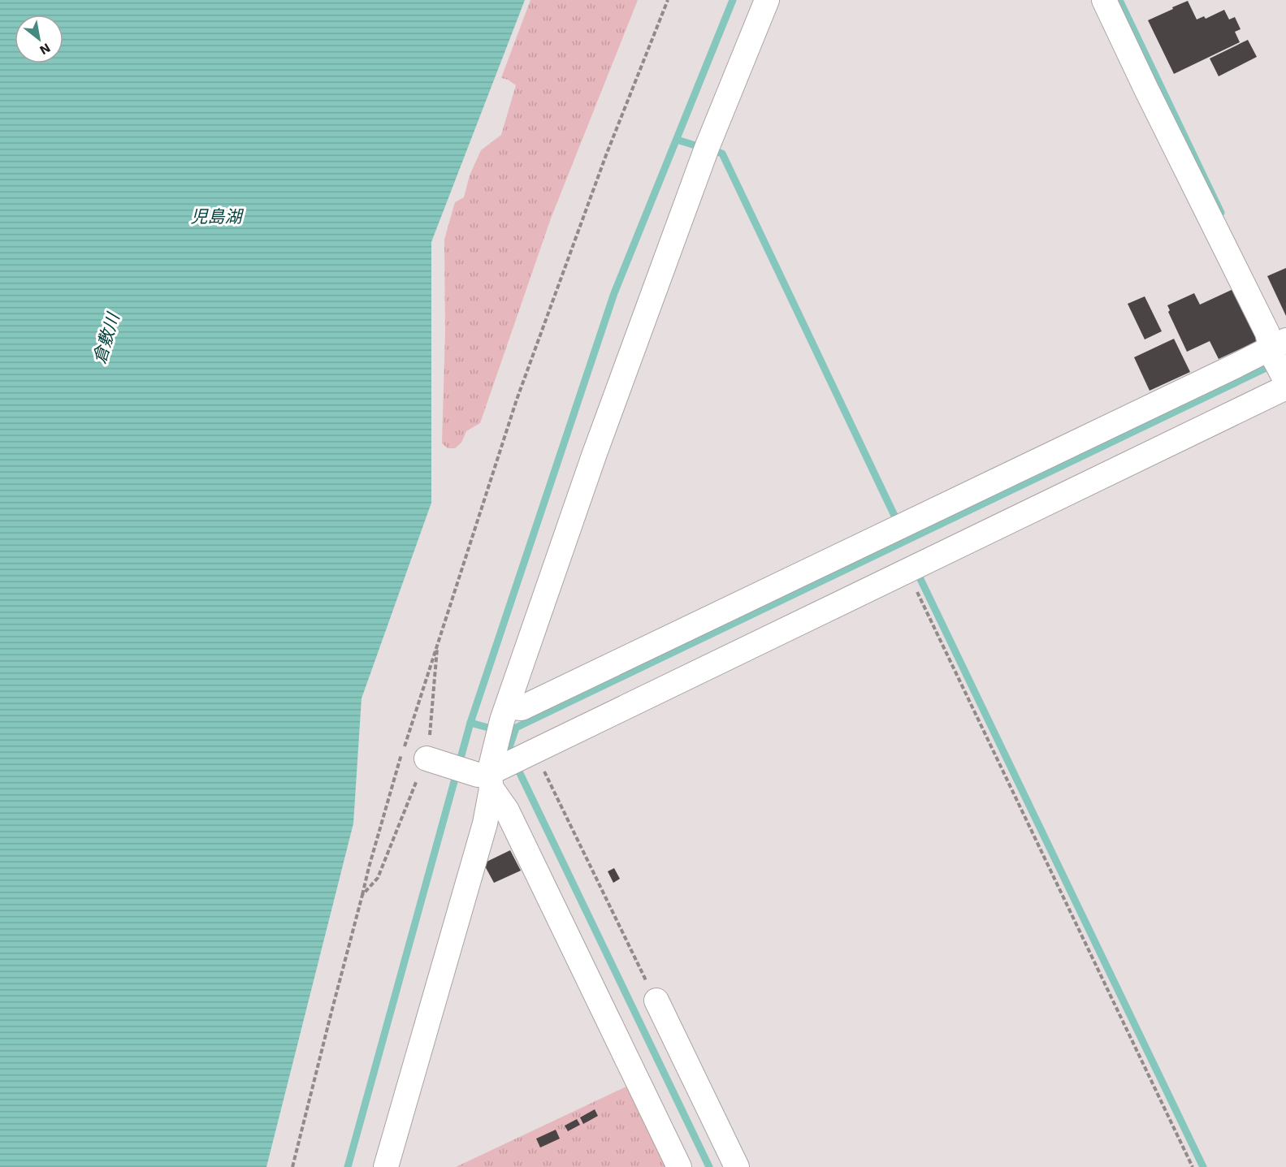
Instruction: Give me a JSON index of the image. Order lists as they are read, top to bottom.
{
  "water": ["児島湖", "倉敷川"],
  "north": "bottom right"
}
